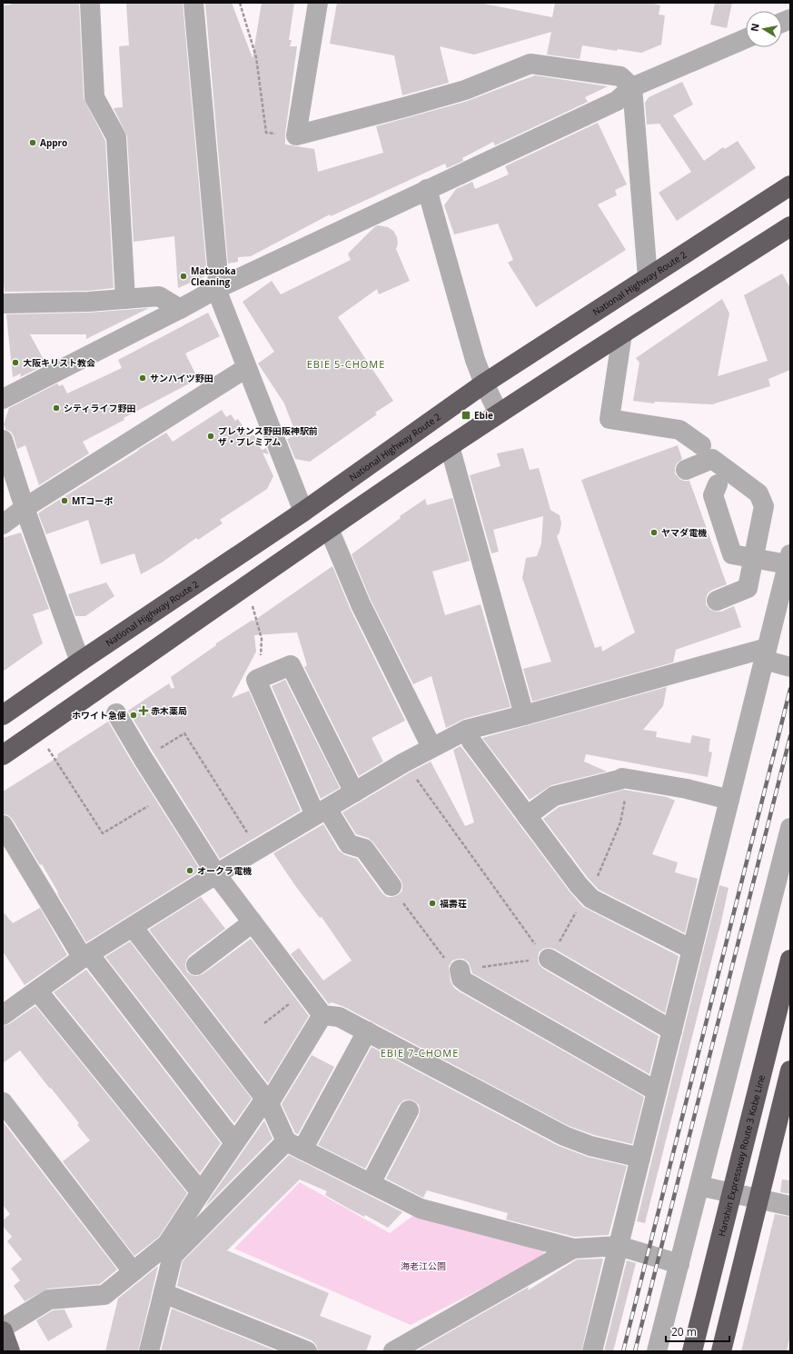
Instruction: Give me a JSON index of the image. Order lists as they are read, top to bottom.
{
  "streets": {
    "highway": ["National Highway Route 2", "Hanshin Expressway Route 3 Kobe Line"]
  },
  "districts": ["EBIE 5-CHOME", "EBIE 7-CHOME"],
  "parks": ["海老江公園"],
  "places": {
    "other": [
      "Appro",
      "Matsuoka Cleaning",
      "大阪キリスト教会",
      "サンハイツ野田",
      "シティライフ野田",
      "プレサンス野田阪神駅前 ザ・プレミアム",
      "MTコーポ",
      "ヤマダ電機",
      "ホワイト急便",
      "オークラ電機",
      "福壽荘"
    ],
    "transit": ["Ebie"],
    "health": ["赤木薬局"]
  },
  "scale_bar": "20 m",
  "north": "left"
}
